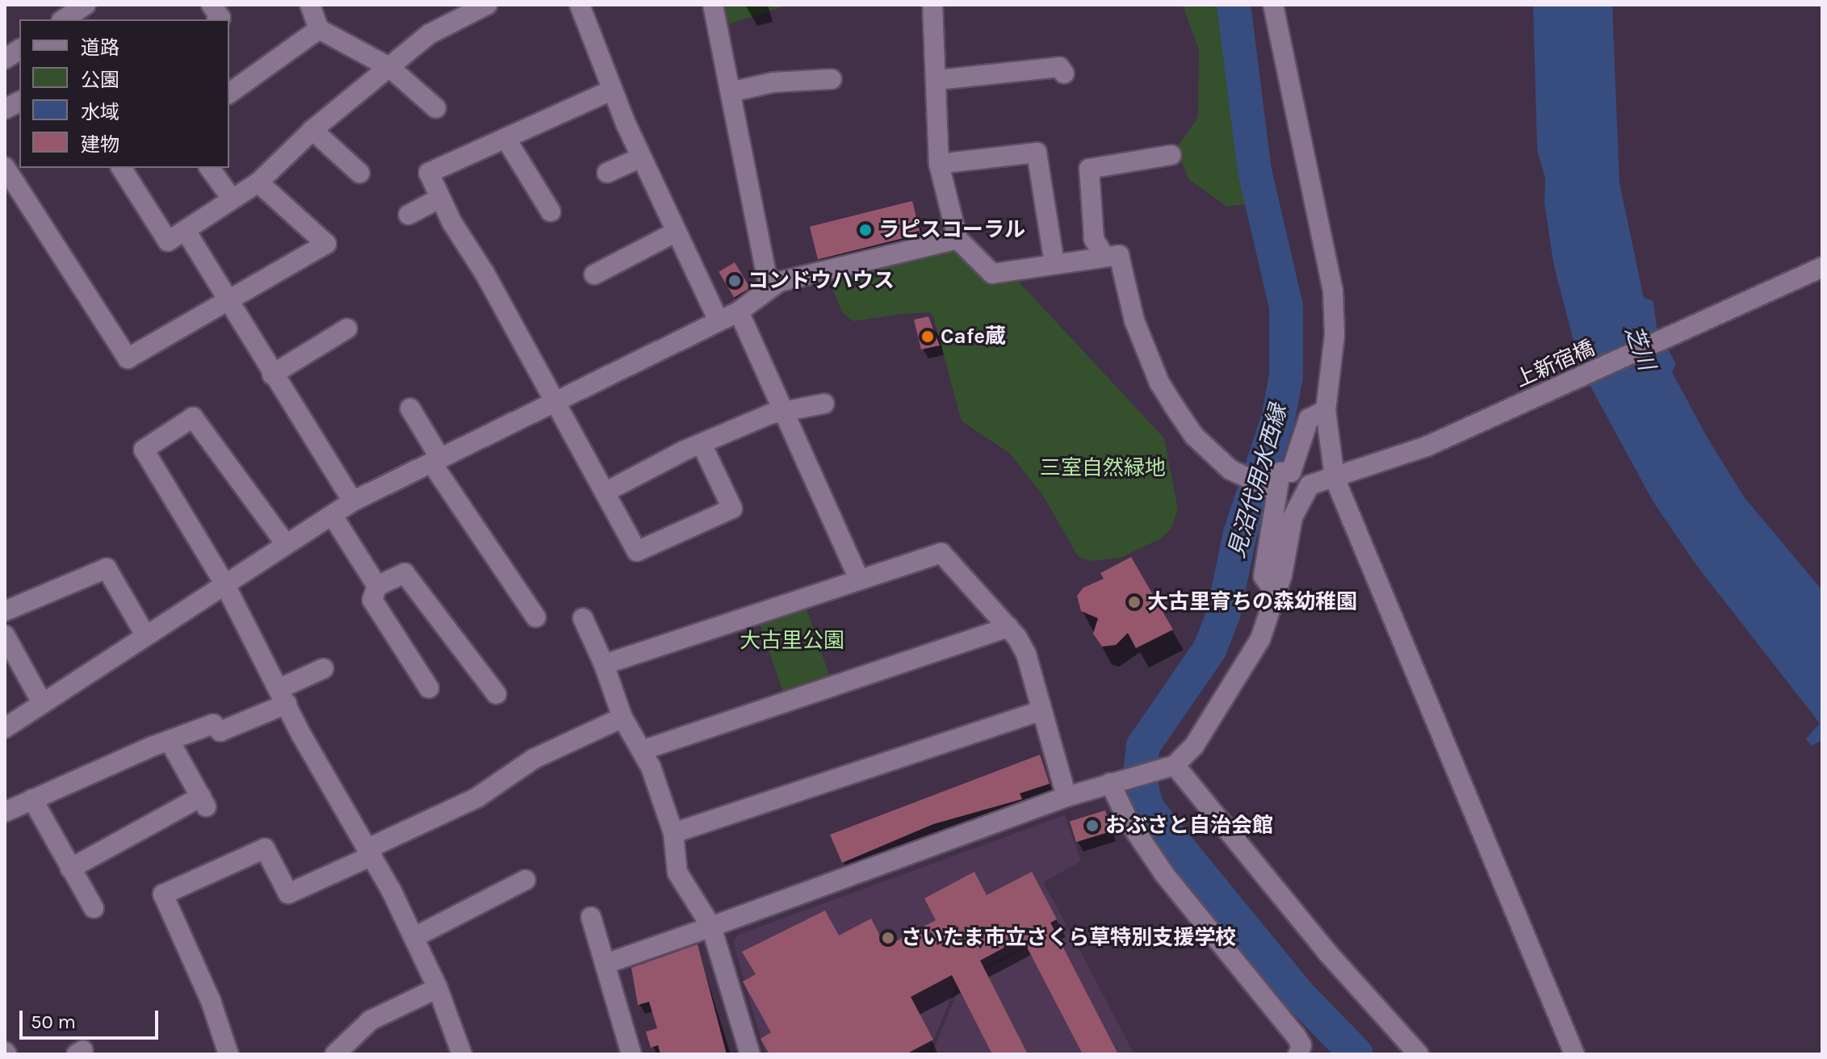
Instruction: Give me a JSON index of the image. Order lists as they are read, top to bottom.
{
  "streets": {
    "street": ["上新宿橋"]
  },
  "water": ["芝川", "見沼代用水西縁"],
  "parks": ["三室自然緑地", "大古里公園"],
  "places": [
    "ラピスコーラル",
    "コンドウハウス",
    "Cafe蔵",
    "大古里育ちの森幼稚園",
    "おぶさと自治会館",
    "さいたま市立さくら草特別支援学校"
  ],
  "legend": [
    "道路",
    "公園",
    "水域",
    "建物"
  ],
  "scale_bar": "50 m"
}
